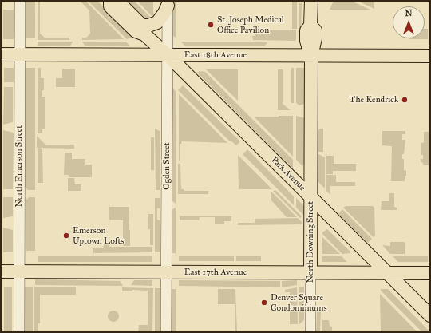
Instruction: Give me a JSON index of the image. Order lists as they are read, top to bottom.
{
  "streets": {
    "main road": [
      "East 18th Avenue",
      "Park Avenue",
      "North Downing Street",
      "East 17th Avenue"
    ],
    "street": ["North Emerson Street", "Ogden Street"]
  },
  "crossings": [
    ["East 18th Avenue", "North Emerson Street"],
    ["East 18th Avenue", "Ogden Street"],
    ["East 18th Avenue", "Park Avenue"],
    ["East 18th Avenue", "North Downing Street"],
    ["North Emerson Street", "East 17th Avenue"],
    ["Ogden Street", "Park Avenue"],
    ["Ogden Street", "East 17th Avenue"],
    ["Park Avenue", "North Downing Street"],
    ["Park Avenue", "East 17th Avenue"],
    ["North Downing Street", "East 17th Avenue"]
  ],
  "places": [
    "St. Joseph Medical Office Pavilion",
    "The Kendrick",
    "Emerson Uptown Lofts",
    "Denver Square Condominiums"
  ],
  "north": "top"
}
